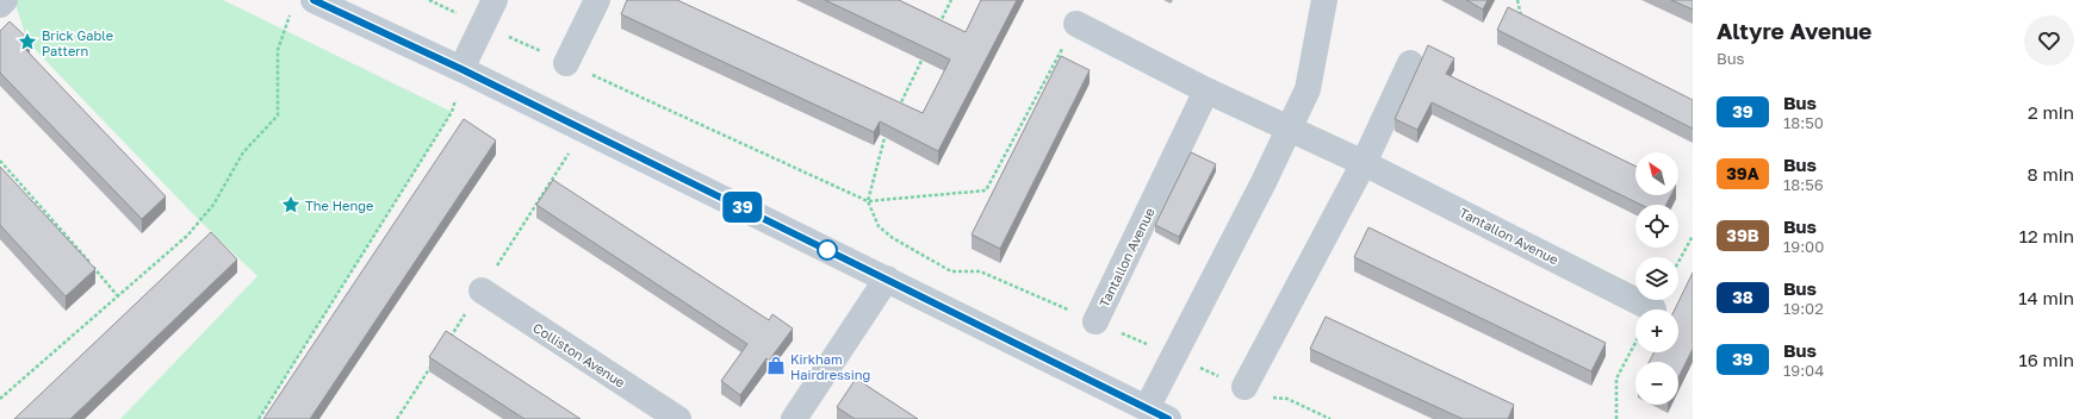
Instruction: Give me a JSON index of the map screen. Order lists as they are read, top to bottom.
{
  "streets": {
    "street": ["Tantallon Avenue", "Colliston Avenue"]
  },
  "places": {
    "place": ["Brick Gable Pattern", "The Henge"],
    "shop": ["Kirkham Hairdressing"]
  },
  "lines": ["bus line 39"],
  "north": "top left",
  "page": {
    "on_map": "39",
    "heading": ["Altyre Avenue", "Bus"],
    "list": [
      {
        "mark": "39",
        "name": "Bus",
        "note": "18:50",
        "value": "2 min"
      },
      {
        "mark": "39A",
        "name": "Bus",
        "note": "18:56",
        "value": "8 min"
      },
      {
        "mark": "39B",
        "name": "Bus",
        "note": "19:00",
        "value": "12 min"
      },
      {
        "mark": "38",
        "name": "Bus",
        "note": "19:02",
        "value": "14 min"
      },
      {
        "mark": "39",
        "name": "Bus",
        "note": "19:04",
        "value": "16 min"
      }
    ],
    "map_buttons": ["+", "−"]
  }
}
